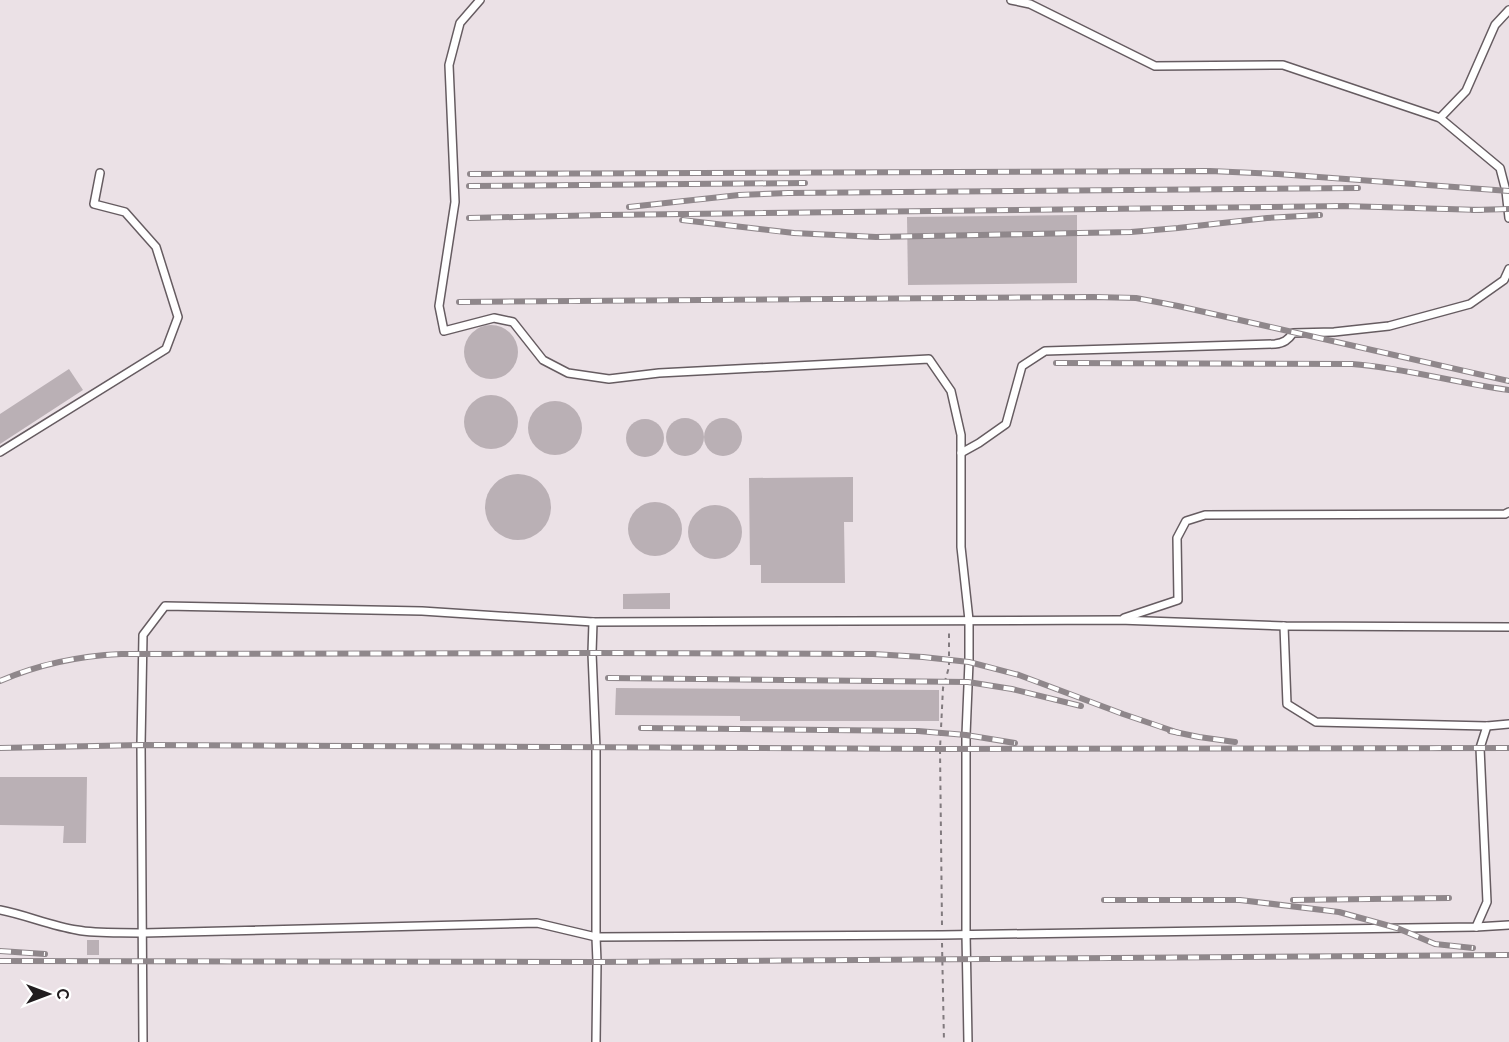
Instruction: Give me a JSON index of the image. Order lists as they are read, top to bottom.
{
  "north": "right"
}
